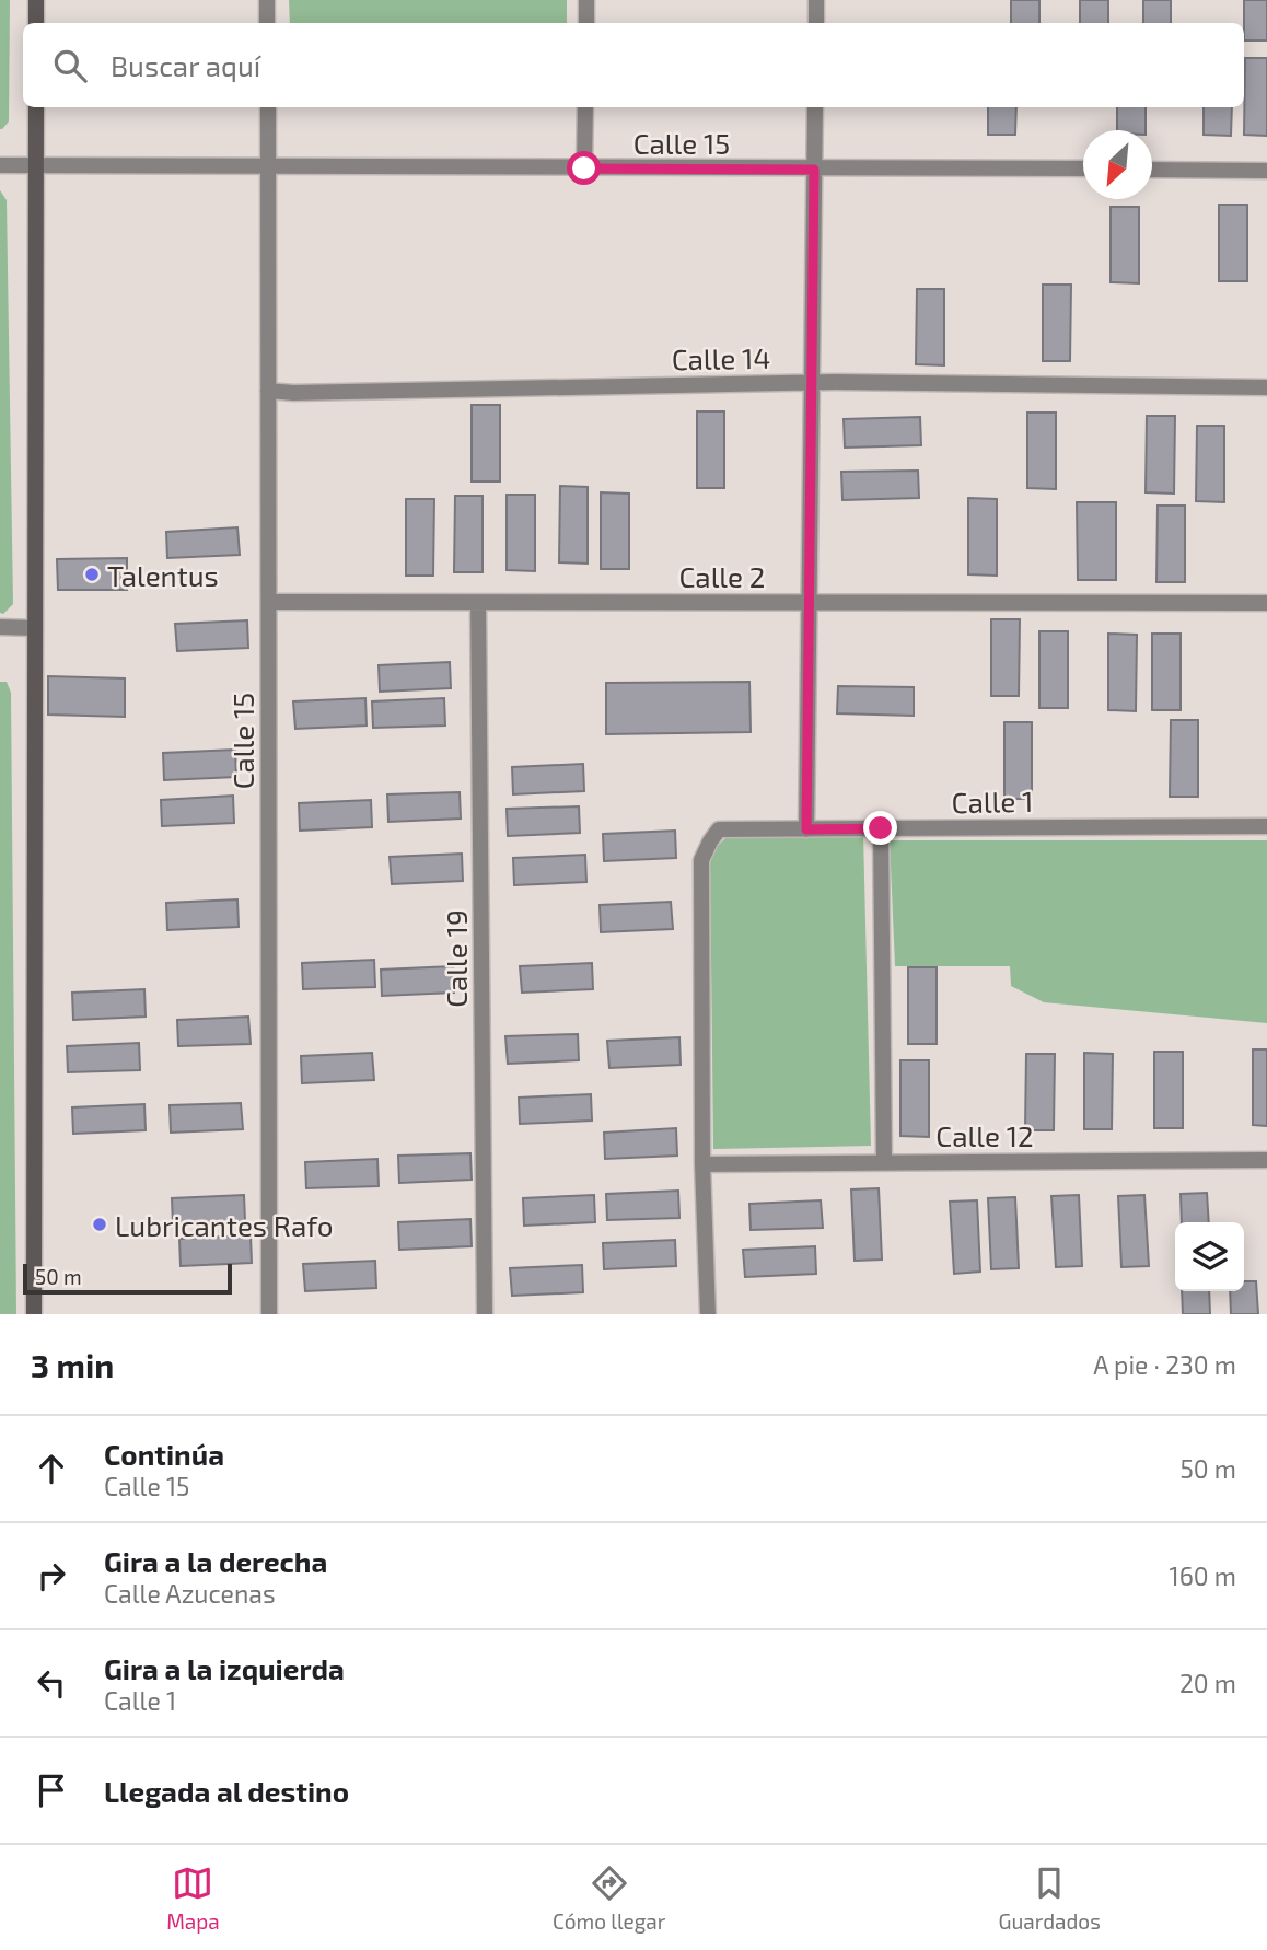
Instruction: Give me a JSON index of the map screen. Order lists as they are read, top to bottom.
{
  "streets": {
    "street": [
      "Calle 15",
      "Calle 14",
      "Calle 2",
      "Calle 1",
      "Calle 19",
      "Calle 12"
    ]
  },
  "crossings": [
    ["Calle 15", "Calle 14"],
    ["Calle 15", "Calle 2"],
    ["Calle 2", "Calle 19"],
    ["Calle 1", "Calle 12"]
  ],
  "places": ["Talentus", "Lubricantes Rafo"],
  "scale_bar": "50 m",
  "north": "bottom left",
  "page": {
    "search": "Buscar aquí",
    "scale": "50 m",
    "heading": ["3 min", "A pie · 230 m"],
    "list": [
      ["Continúa", "Calle 15", "50 m"],
      ["Gira a la derecha", "Calle Azucenas", "160 m"],
      ["Gira a la izquierda", "Calle 1", "20 m"],
      "Llegada al destino"
    ],
    "nav": ["Mapa", "Cómo llegar", "Guardados"]
  }
}
